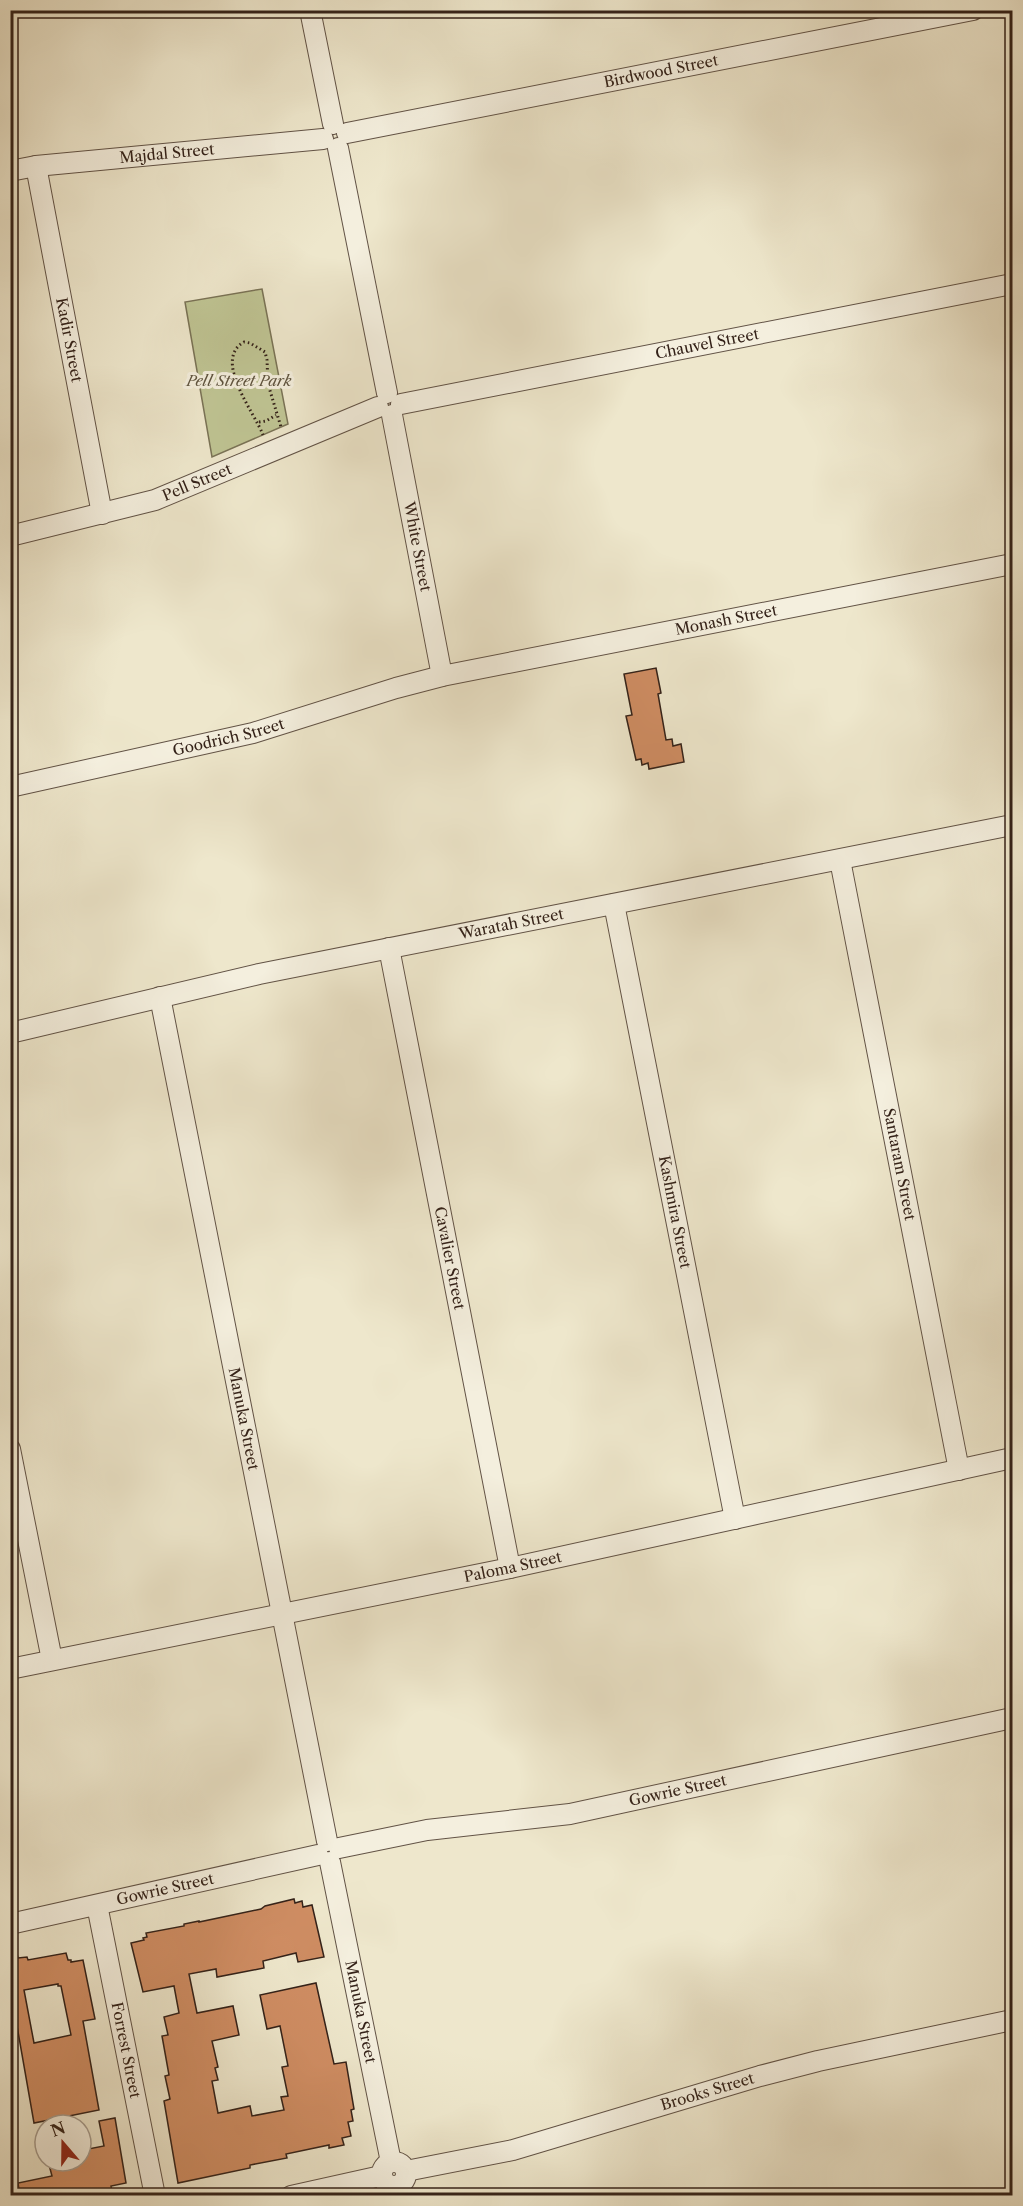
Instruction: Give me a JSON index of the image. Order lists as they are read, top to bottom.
{
  "streets": {
    "street": [
      "Birdwood Street",
      "Majdal Street",
      "Kadir Street",
      "Chauvel Street",
      "Pell Street",
      "White Street",
      "Monash Street",
      "Goodrich Street",
      "Waratah Street",
      "Santaram Street",
      "Kashmira Street",
      "Cavalier Street",
      "Manuka Street",
      "Paloma Street",
      "Gowrie Street",
      "Forrest Street",
      "Brooks Street"
    ]
  },
  "crossings": [
    ["Birdwood Street", "Majdal Street"],
    ["Birdwood Street", "White Street"],
    ["Majdal Street", "Kadir Street"],
    ["Majdal Street", "White Street"],
    ["Kadir Street", "Pell Street"],
    ["Chauvel Street", "Pell Street"],
    ["Chauvel Street", "White Street"],
    ["Pell Street", "White Street"],
    ["White Street", "Monash Street"],
    ["White Street", "Goodrich Street"],
    ["Monash Street", "Goodrich Street"],
    ["Waratah Street", "Santaram Street"],
    ["Waratah Street", "Kashmira Street"],
    ["Waratah Street", "Cavalier Street"],
    ["Waratah Street", "Manuka Street"],
    ["Santaram Street", "Paloma Street"],
    ["Kashmira Street", "Paloma Street"],
    ["Cavalier Street", "Paloma Street"],
    ["Manuka Street", "Paloma Street"],
    ["Manuka Street", "Gowrie Street"],
    ["Manuka Street", "Brooks Street"],
    ["Gowrie Street", "Forrest Street"]
  ],
  "parks": ["Pell Street Park"],
  "north": "top"
}
